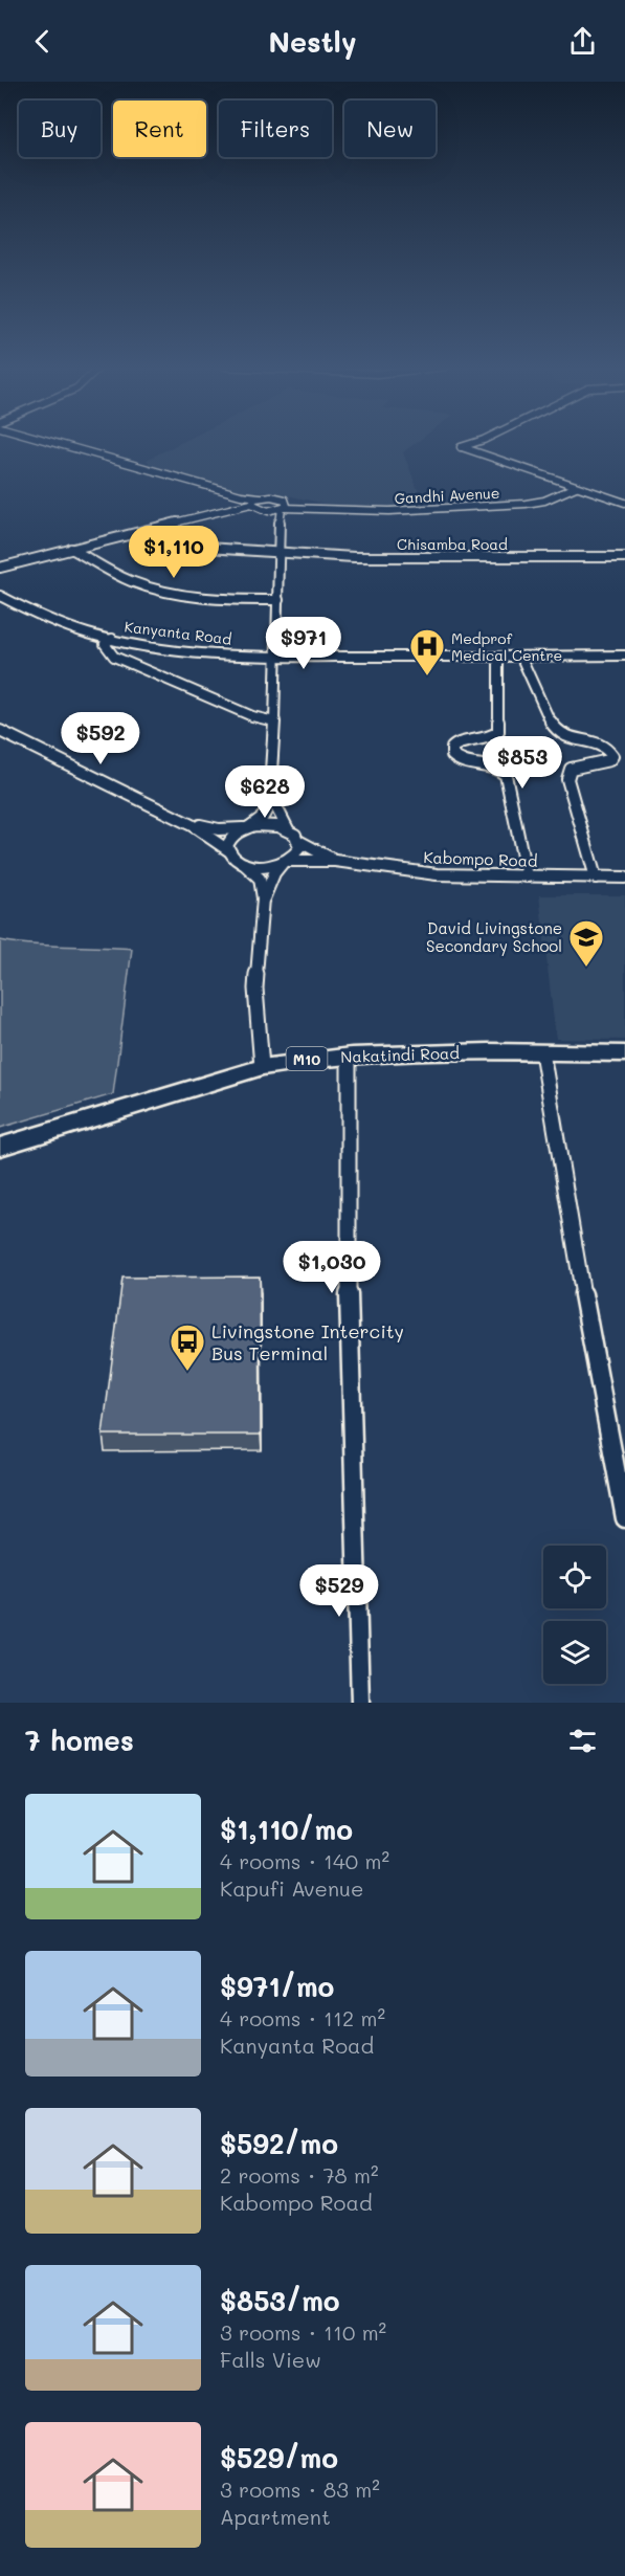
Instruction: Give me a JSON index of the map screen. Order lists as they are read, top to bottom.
{
  "streets": {
    "highway": ["Nakatindi Road", "M10"],
    "street": [
      "Gandhi Avenue",
      "Chisamba Road",
      "Kanyanta Road",
      "Kabompo Road"
    ]
  },
  "places": {
    "hospital": ["Medprof Medical Centre"],
    "school or university": ["David Livingstone Secondary School"],
    "bus stop": ["Livingstone Intercity Bus Terminal"]
  },
  "page": {
    "header": "Nestly",
    "chip": [
      "Buy",
      "Rent",
      "Filters",
      "New"
    ],
    "price": [
      "$1,110",
      "$971",
      "$592",
      "$853",
      "$628",
      "$1,030",
      "$529"
    ],
    "heading": "7 homes",
    "list": [
      {
        "name": "$1,110/mo",
        "note": "4 rooms · 140 m² · Kapufi Avenue"
      },
      {
        "name": "$971/mo",
        "note": "4 rooms · 112 m² · Kanyanta Road"
      },
      {
        "name": "$592/mo",
        "note": "2 rooms · 78 m² · Kabompo Road"
      },
      {
        "name": "$853/mo",
        "note": "3 rooms · 110 m² · Falls View"
      },
      {
        "name": "$529/mo",
        "note": "3 rooms · 83 m² · Apartment"
      }
    ]
  }
}
